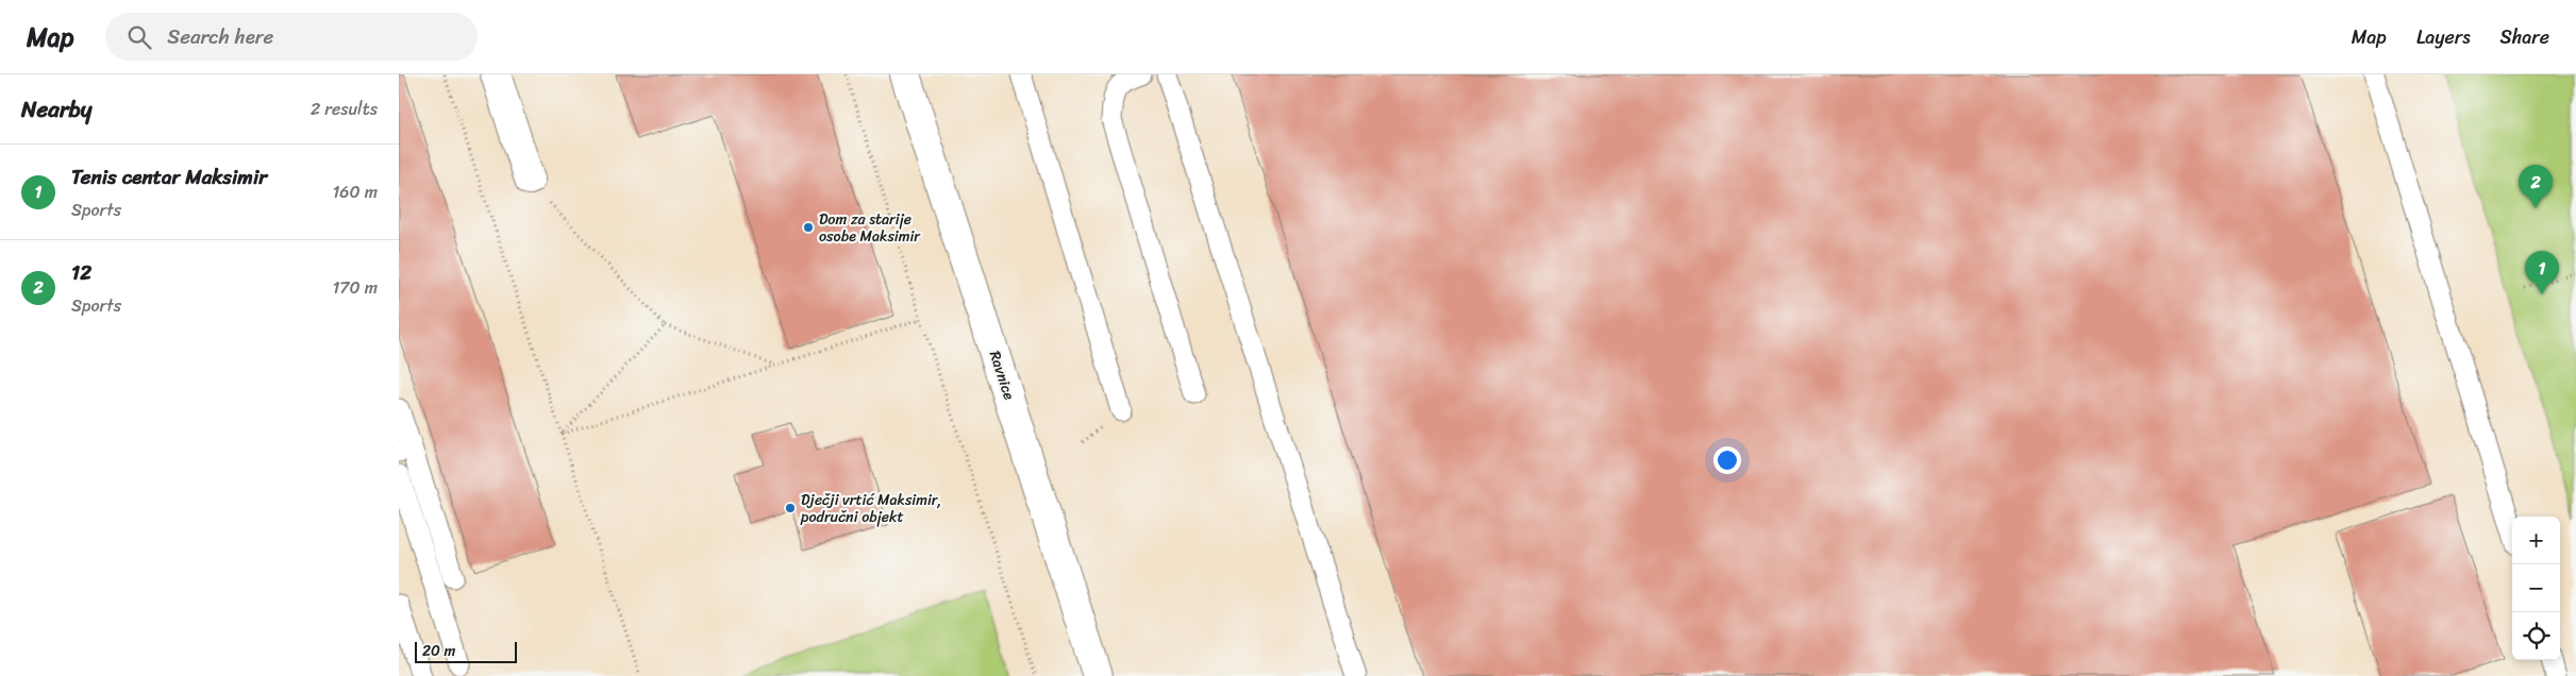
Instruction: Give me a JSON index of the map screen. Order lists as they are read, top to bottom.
{
  "streets": {
    "street": ["Ravnice"]
  },
  "places": ["Dom za starije osobe Maksimir", "Dječji vrtić Maksimir, područni objekt"],
  "scale_bar": "20 m",
  "page": {
    "header": "Map",
    "search": "Search here",
    "nav": ["Map", "Layers", "Share"],
    "heading": ["Nearby", "2 results"],
    "list": [
      {
        "mark": "1",
        "name": "Tenis centar Maksimir",
        "note": "Sports",
        "value": "160 m"
      },
      {
        "mark": "2",
        "name": "12",
        "note": "Sports",
        "value": "170 m"
      }
    ],
    "pins": ["2", "1"],
    "map_buttons": ["+", "−"],
    "scale": "20 m"
  }
}
